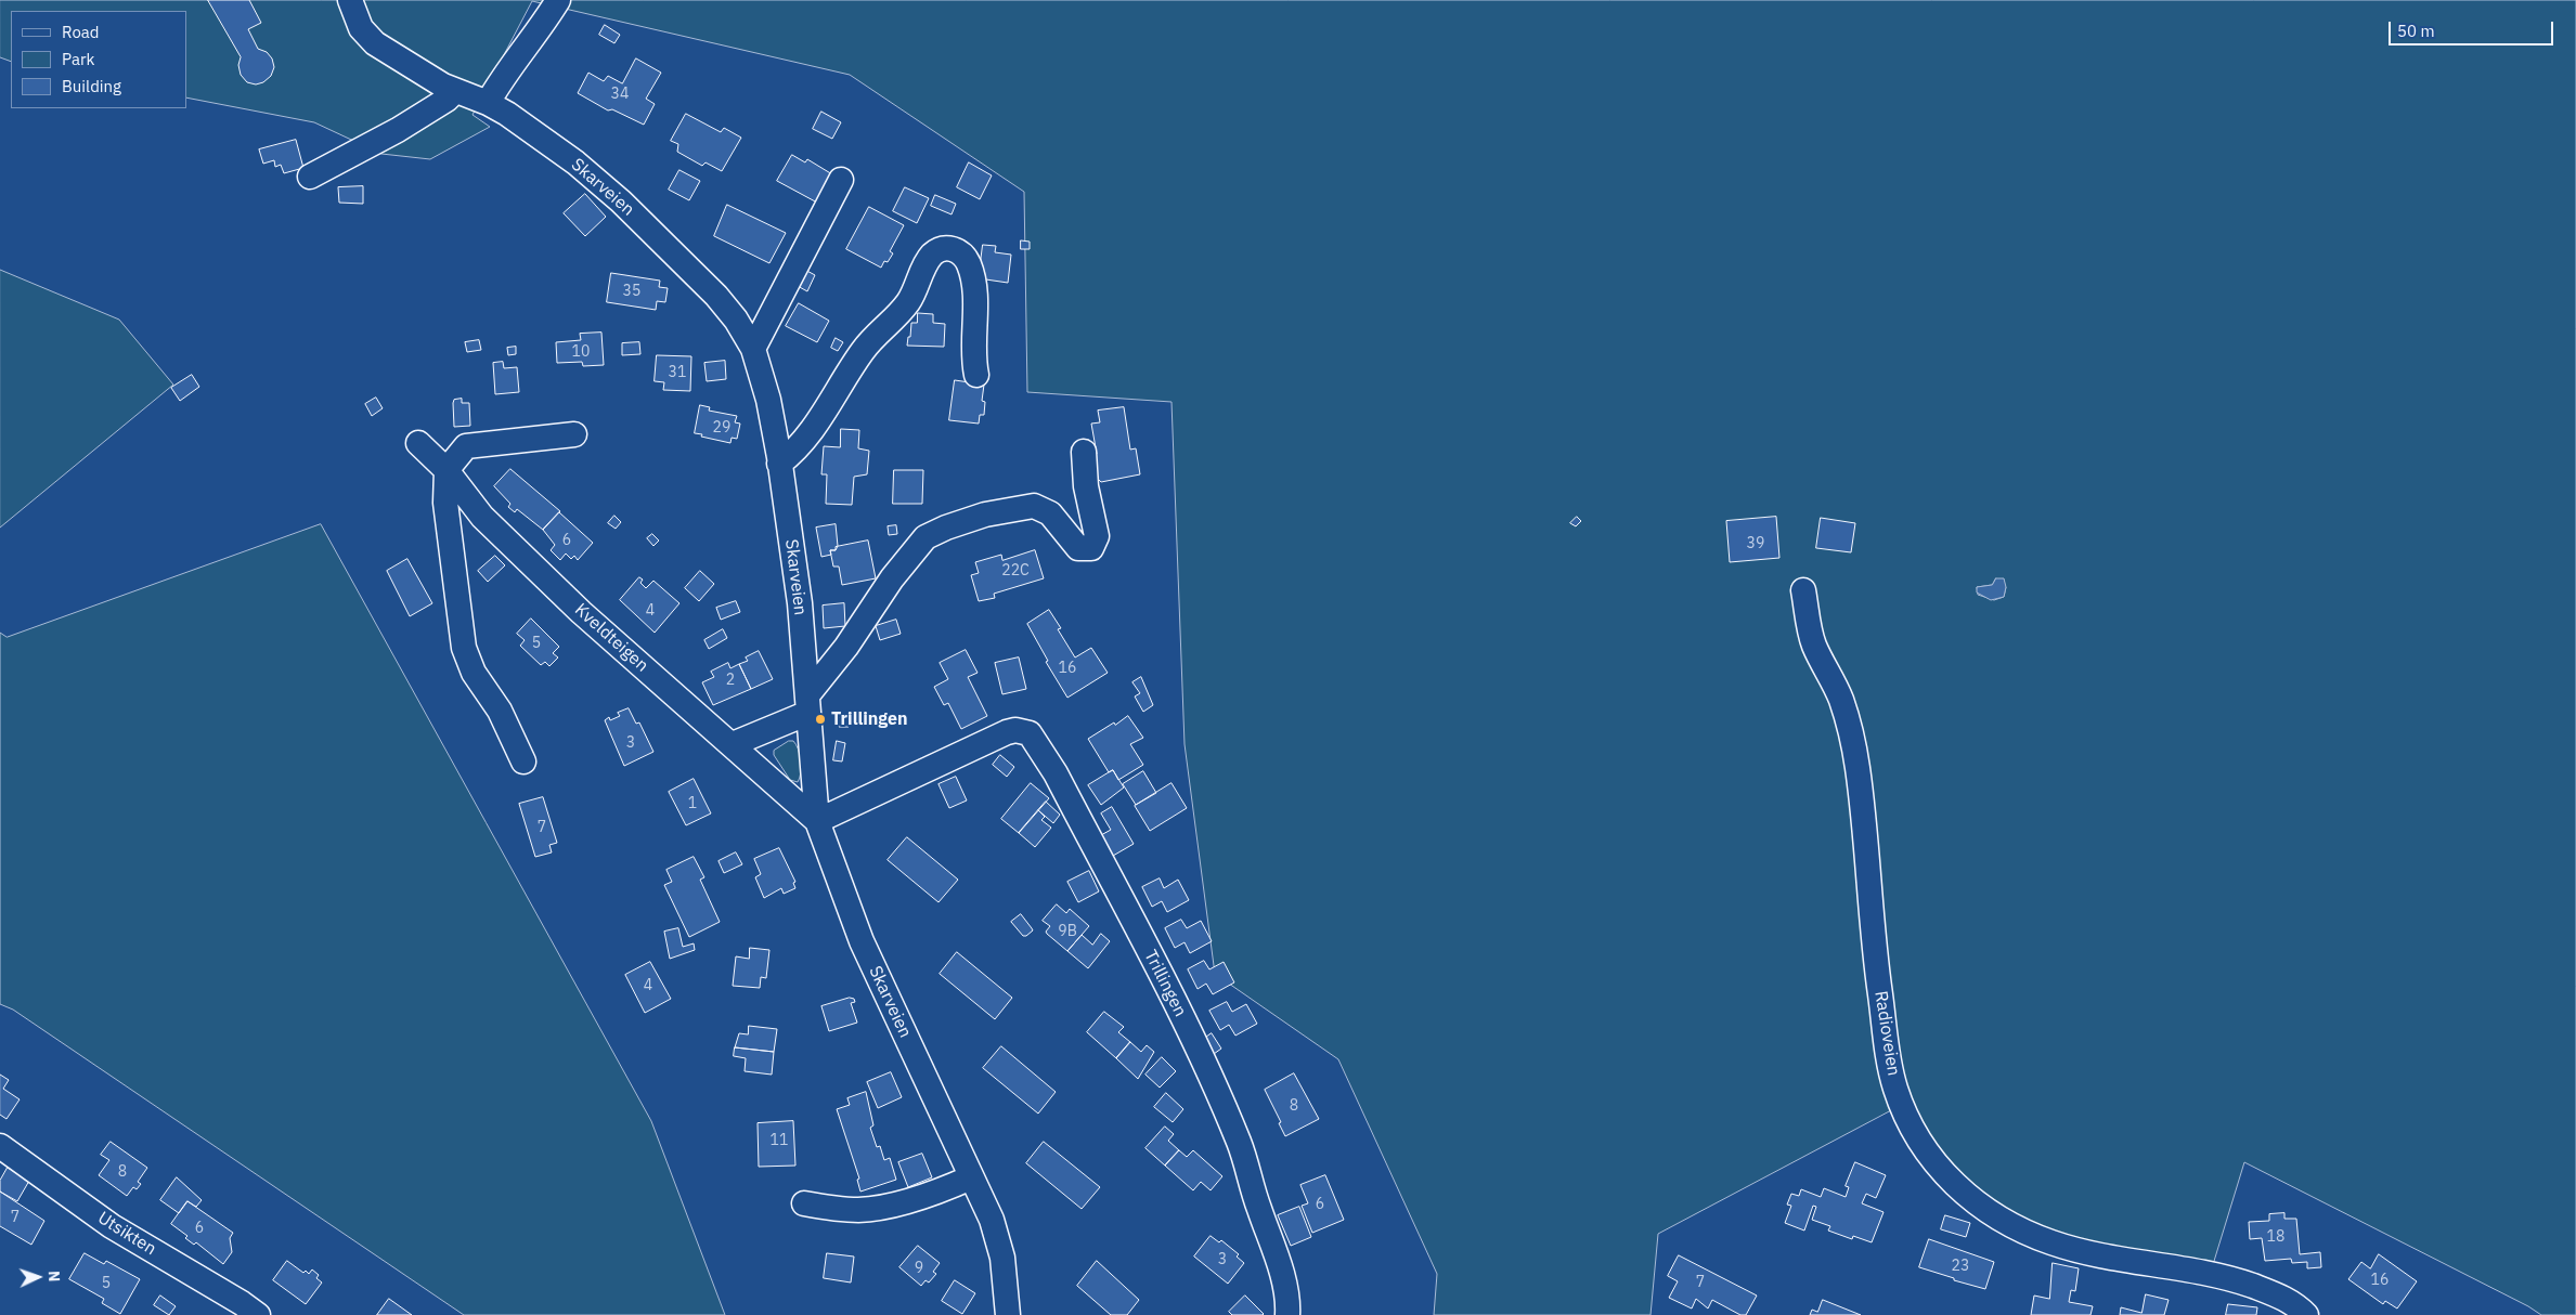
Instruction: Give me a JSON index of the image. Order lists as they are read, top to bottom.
{
  "streets": {
    "street": [
      "Skarveien",
      "Kveldteigen",
      "Trillingen",
      "Radioveien",
      "Utsikten"
    ]
  },
  "crossings": [
    ["Skarveien", "Kveldteigen"],
    ["Skarveien", "Trillingen"],
    ["Kveldteigen", "Trillingen"]
  ],
  "places": ["Trillingen"],
  "house_numbers": [
    "34",
    "35",
    "10",
    "31",
    "29",
    "6",
    "39",
    "22C",
    "4",
    "5",
    "16",
    "2",
    "3",
    "1",
    "7",
    "9B",
    "4",
    "8",
    "11",
    "8",
    "6",
    "7",
    "6",
    "18",
    "3",
    "23",
    "9",
    "16",
    "7",
    "5"
  ],
  "legend": ["Road", "Park", "Building"],
  "scale_bar": "50 m",
  "north": "right"
}
